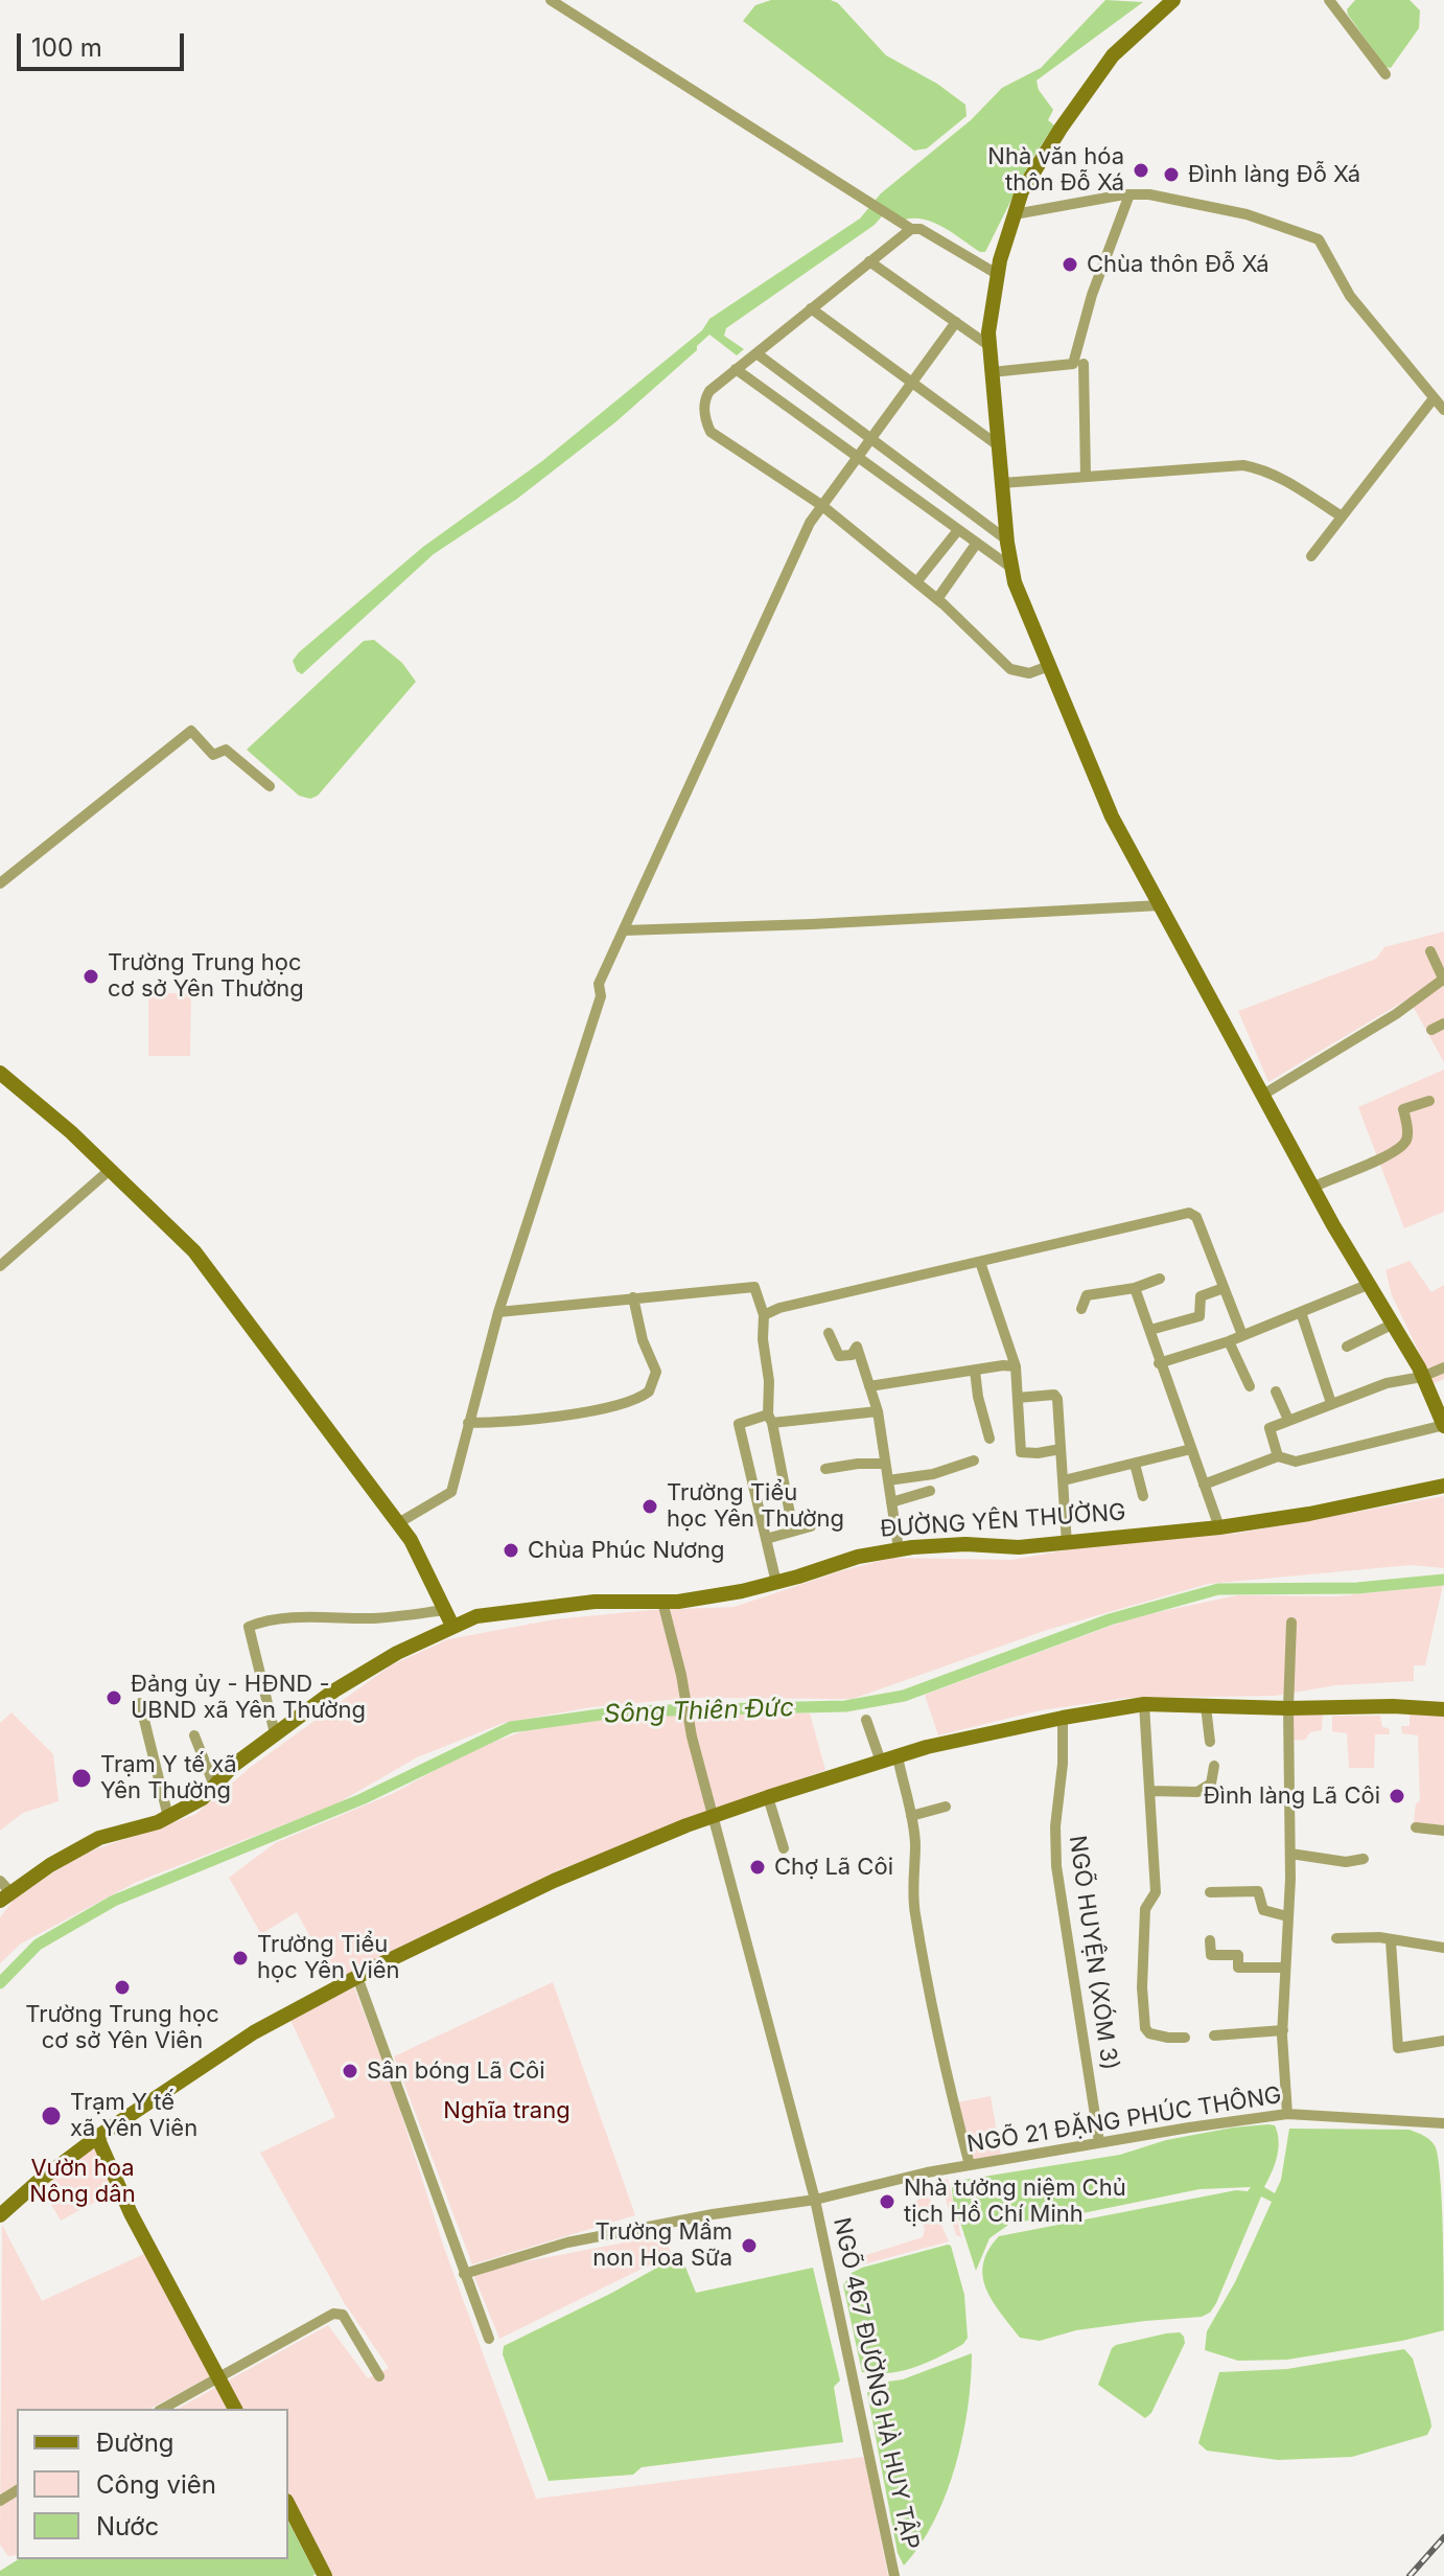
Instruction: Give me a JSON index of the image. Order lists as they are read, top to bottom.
{
  "streets": {
    "main road": ["ĐƯỜNG YÊN THƯỜNG"],
    "street": ["NGÕ HUYỆN (XÓM 3)", "NGÕ 21 ĐẶNG PHÚC THÔNG", "NGÕ 467 ĐƯỜNG HÀ HUY TẬP"]
  },
  "crossings": [
    ["ĐƯỜNG YÊN THƯỜNG", "NGÕ 467 ĐƯỜNG HÀ HUY TẬP"],
    ["NGÕ HUYỆN (XÓM 3)", "NGÕ 21 ĐẶNG PHÚC THÔNG"],
    ["NGÕ 21 ĐẶNG PHÚC THÔNG", "NGÕ 467 ĐƯỜNG HÀ HUY TẬP"]
  ],
  "water": ["Sông Thiên Đức"],
  "parks": ["Nghĩa trang", "Vườn hoa Nông dân"],
  "places": [
    "Nhà văn hóa thôn Đỗ Xá",
    "Đình làng Đỗ Xá",
    "Chùa thôn Đỗ Xá",
    "Trường Trung học cơ sở Yên Thường",
    "Trường Tiểu học Yên Thường",
    "Chùa Phúc Nương",
    "Đảng ủy - HĐND - UBND xã Yên Thường",
    "Trạm Y tế xã Yên Thường",
    "Đình làng Lã Côi",
    "Chợ Lã Côi",
    "Trường Tiểu học Yên Viên",
    "Trường Trung học cơ sở Yên Viên",
    "Sân bóng Lã Côi",
    "Trạm Y tế xã Yên Viên",
    "Nhà tưởng niệm Chủ tịch Hồ Chí Minh",
    "Trường Mầm non Hoa Sữa"
  ],
  "legend": ["Đường", "Công viên", "Nước"],
  "scale_bar": "100 m"
}
